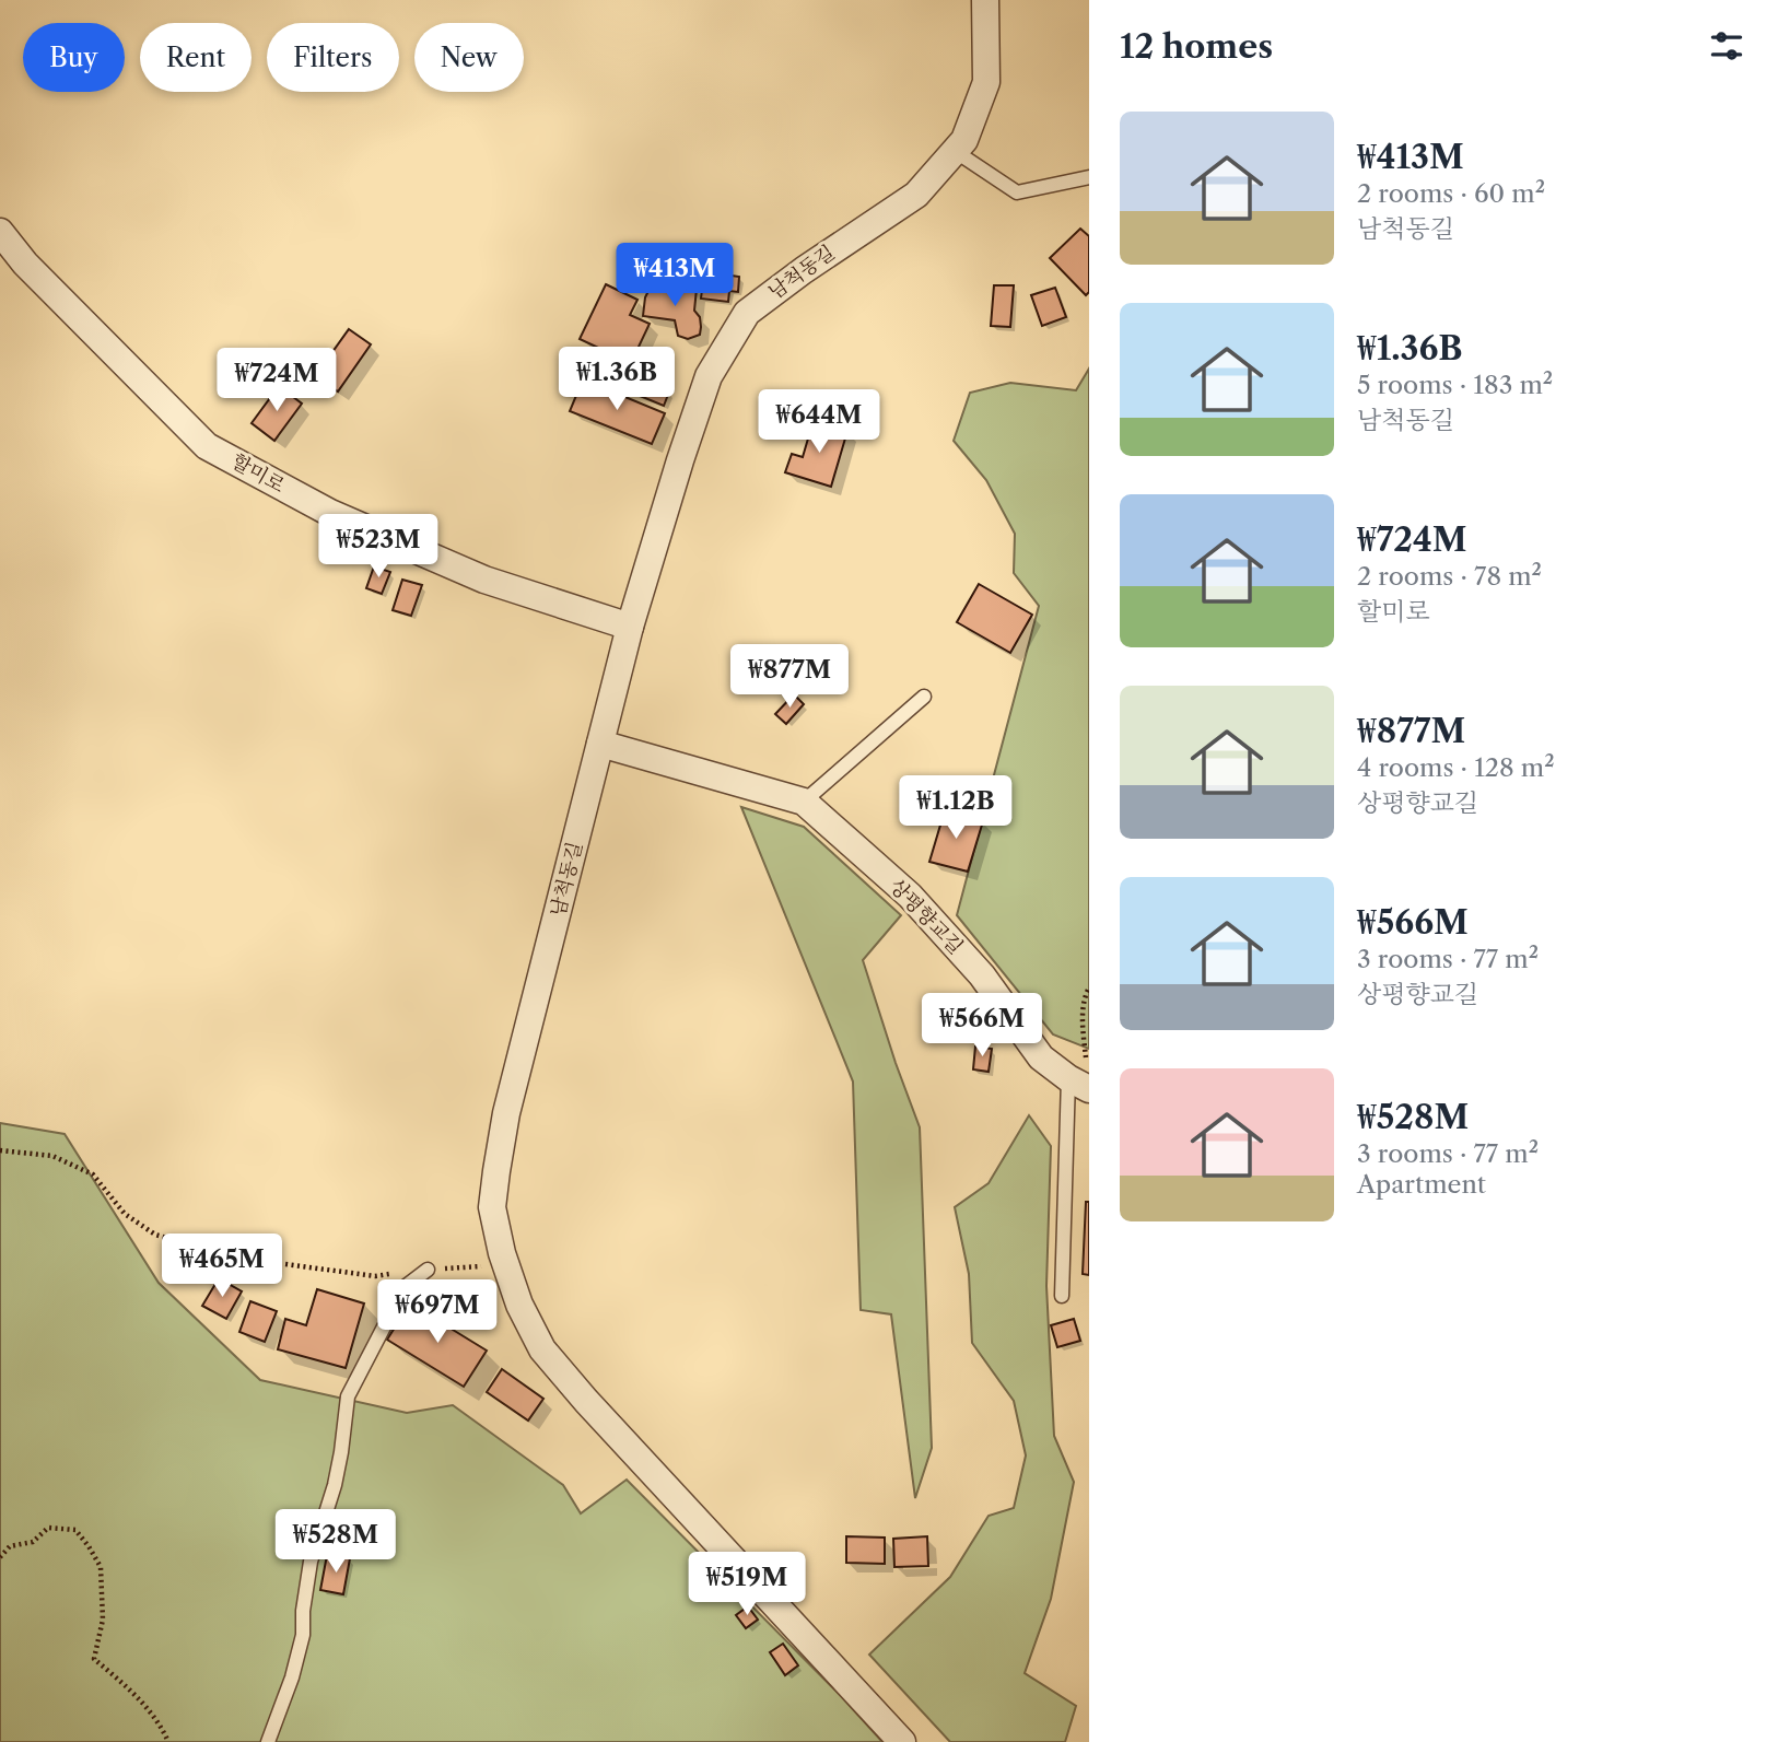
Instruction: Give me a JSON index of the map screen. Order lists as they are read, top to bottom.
{
  "streets": {
    "street": ["남척동길", "할미로", "상평향교길"]
  },
  "crossings": [
    ["남척동길", "할미로"],
    ["남척동길", "상평향교길"]
  ],
  "page": {
    "heading": "12 homes",
    "chip": [
      "Buy",
      "Rent",
      "Filters",
      "New"
    ],
    "list": [
      {
        "name": "₩413M",
        "note": "2 rooms · 60 m² · 남척동길"
      },
      {
        "name": "₩1.36B",
        "note": "5 rooms · 183 m² · 남척동길"
      },
      {
        "name": "₩724M",
        "note": "2 rooms · 78 m² · 할미로"
      },
      {
        "name": "₩877M",
        "note": "4 rooms · 128 m² · 상평향교길"
      },
      {
        "name": "₩566M",
        "note": "3 rooms · 77 m² · 상평향교길"
      },
      {
        "name": "₩528M",
        "note": "3 rooms · 77 m² · Apartment"
      }
    ],
    "price": [
      "₩413M",
      "₩1.36B",
      "₩724M",
      "₩644M",
      "₩523M",
      "₩877M",
      "₩1.12B",
      "₩566M",
      "₩465M",
      "₩697M",
      "₩528M",
      "₩519M"
    ]
  }
}
